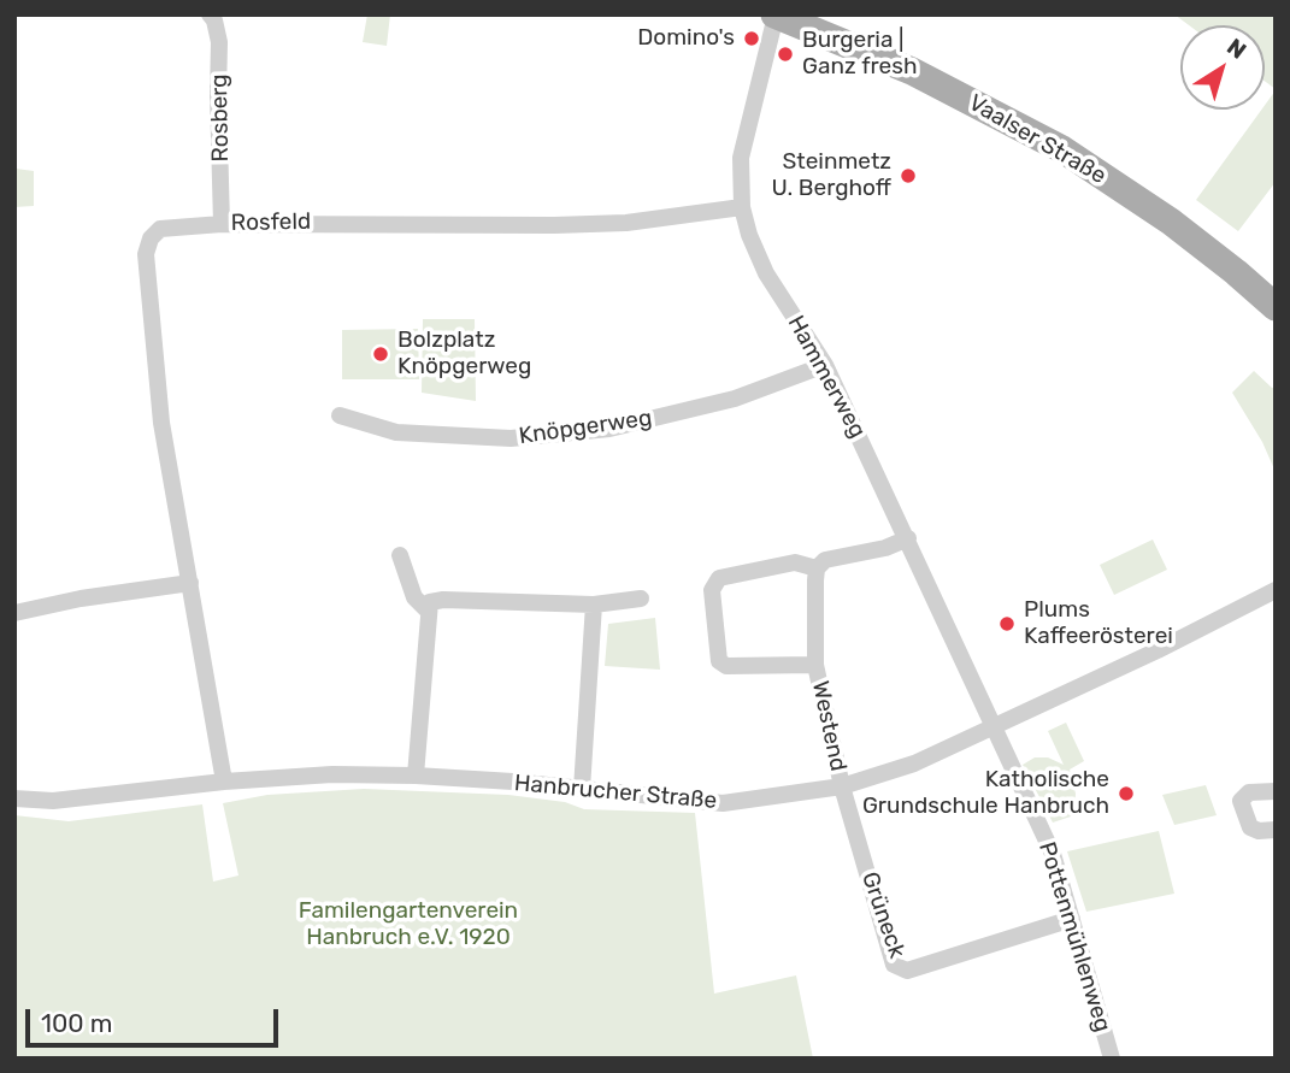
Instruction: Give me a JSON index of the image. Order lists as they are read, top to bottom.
{
  "streets": {
    "main road": ["Vaalser Straße"],
    "street": [
      "Rosberg",
      "Rosfeld",
      "Hammerweg",
      "Knöpgerweg",
      "Westend",
      "Hanbrucher Straße",
      "Grüneck",
      "Pottenmühlenweg"
    ]
  },
  "crossings": [
    ["Rosberg", "Rosfeld"],
    ["Vaalser Straße", "Hammerweg"],
    ["Rosfeld", "Hammerweg"],
    ["Rosfeld", "Hanbrucher Straße"],
    ["Hammerweg", "Knöpgerweg"],
    ["Hammerweg", "Westend"],
    ["Hammerweg", "Hanbrucher Straße"],
    ["Hammerweg", "Pottenmühlenweg"],
    ["Westend", "Hanbrucher Straße"],
    ["Westend", "Grüneck"],
    ["Hanbrucher Straße", "Grüneck"],
    ["Hanbrucher Straße", "Pottenmühlenweg"],
    ["Grüneck", "Pottenmühlenweg"]
  ],
  "parks": ["Familengartenverein Hanbruch e.V. 1920"],
  "places": [
    "Domino's",
    "Burgeria | Ganz fresh",
    "Steinmetz U. Berghoff",
    "Bolzplatz Knöpgerweg",
    "Plums Kaffeerösterei",
    "Katholische Grundschule Hanbruch"
  ],
  "scale_bar": "100 m",
  "north": "top right"
}
